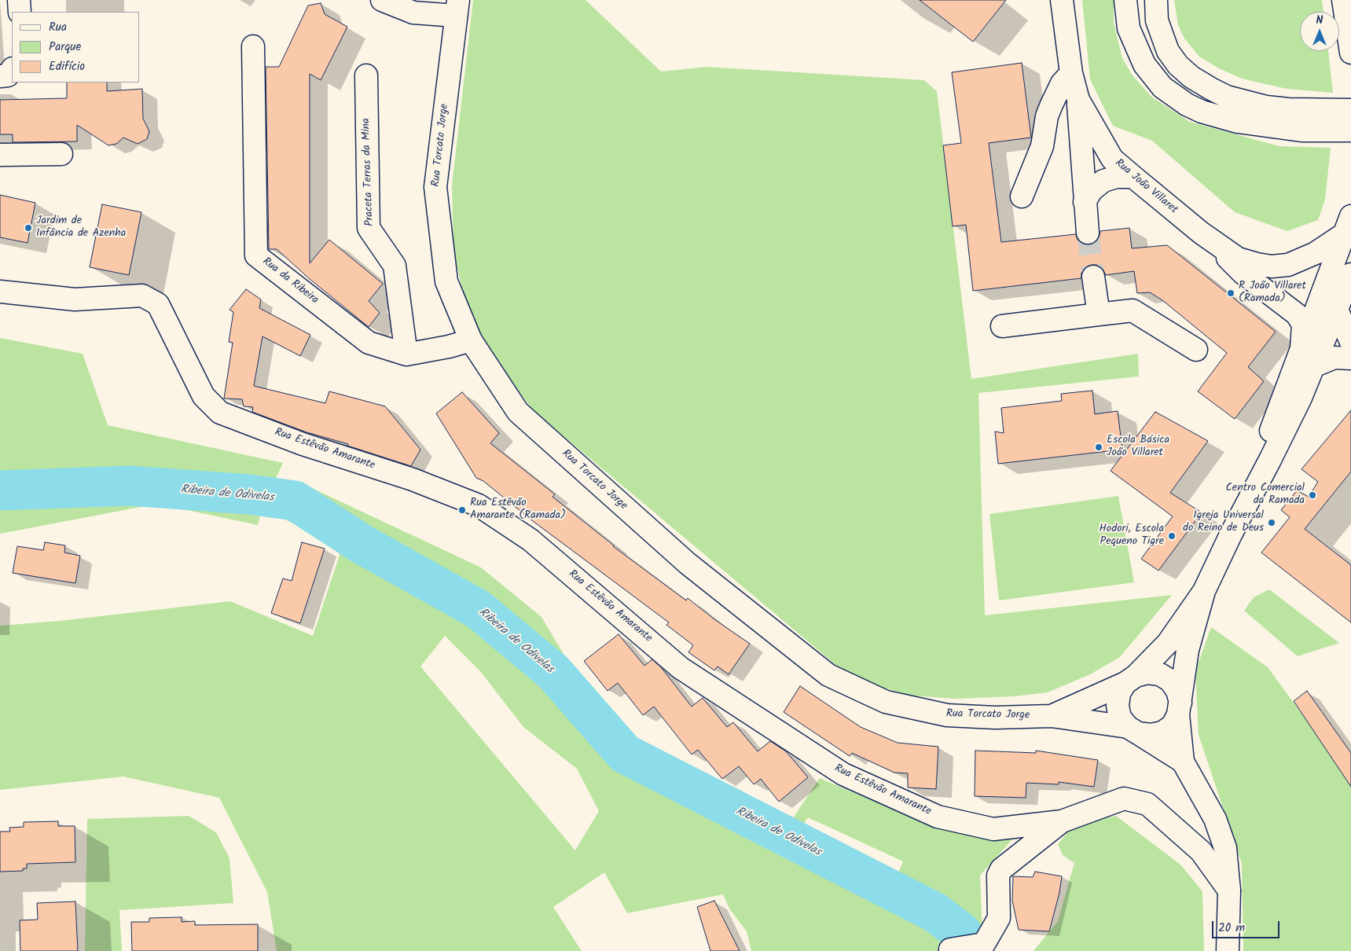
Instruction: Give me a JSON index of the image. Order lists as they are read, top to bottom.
{
  "streets": {
    "street": [
      "Rua Torcato Jorge",
      "Praceta Terras da Mina",
      "Rua João Villaret",
      "Rua da Ribeira",
      "Rua Estêvão Amarante"
    ]
  },
  "crossings": [
    ["Rua Torcato Jorge", "Rua da Ribeira"],
    ["Praceta Terras da Mina", "Rua da Ribeira"]
  ],
  "water": ["Ribeira de Odivelas"],
  "places": [
    "Jardim de Infância de Azenha",
    "R João Villaret (Ramada)",
    "Escola Básica João Villaret",
    "Centro Comercial da Ramada",
    "Rua Estêvão Amarante (Ramada)",
    "Igreja Universal do Reino de Deus",
    "Hodori, Escola Pequeno Tigre"
  ],
  "legend": ["Rua", "Parque", "Edifício"],
  "scale_bar": "20 m",
  "north": "top"
}
